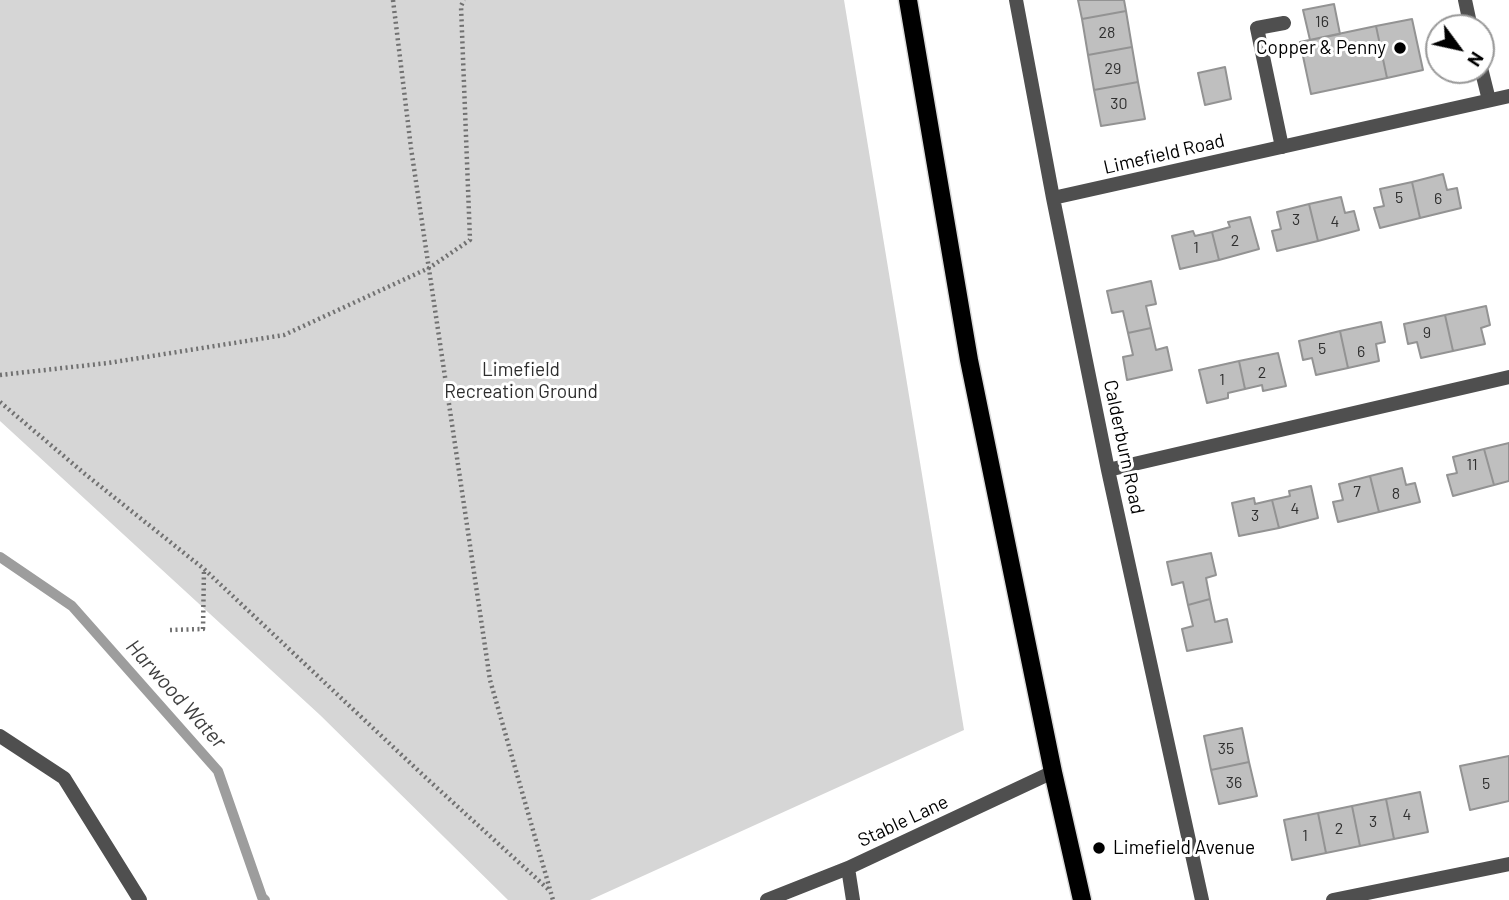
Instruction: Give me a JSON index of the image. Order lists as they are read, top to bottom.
{
  "streets": {
    "street": ["Limefield Road", "Calderburn Road", "Stable Lane"]
  },
  "crossings": [
    ["Limefield Road", "Calderburn Road"]
  ],
  "water": ["Harwood Water"],
  "parks": ["Limefield Recreation Ground"],
  "places": ["Copper & Penny", "Limefield Avenue"],
  "house_numbers": [
    "16",
    "28",
    "29",
    "30",
    "5",
    "6",
    "3",
    "4",
    "2",
    "1",
    "9",
    "5",
    "6",
    "2",
    "1",
    "11",
    "7",
    "8",
    "4",
    "3",
    "35",
    "36",
    "5",
    "4",
    "3",
    "2",
    "1"
  ],
  "north": "bottom right"
}
